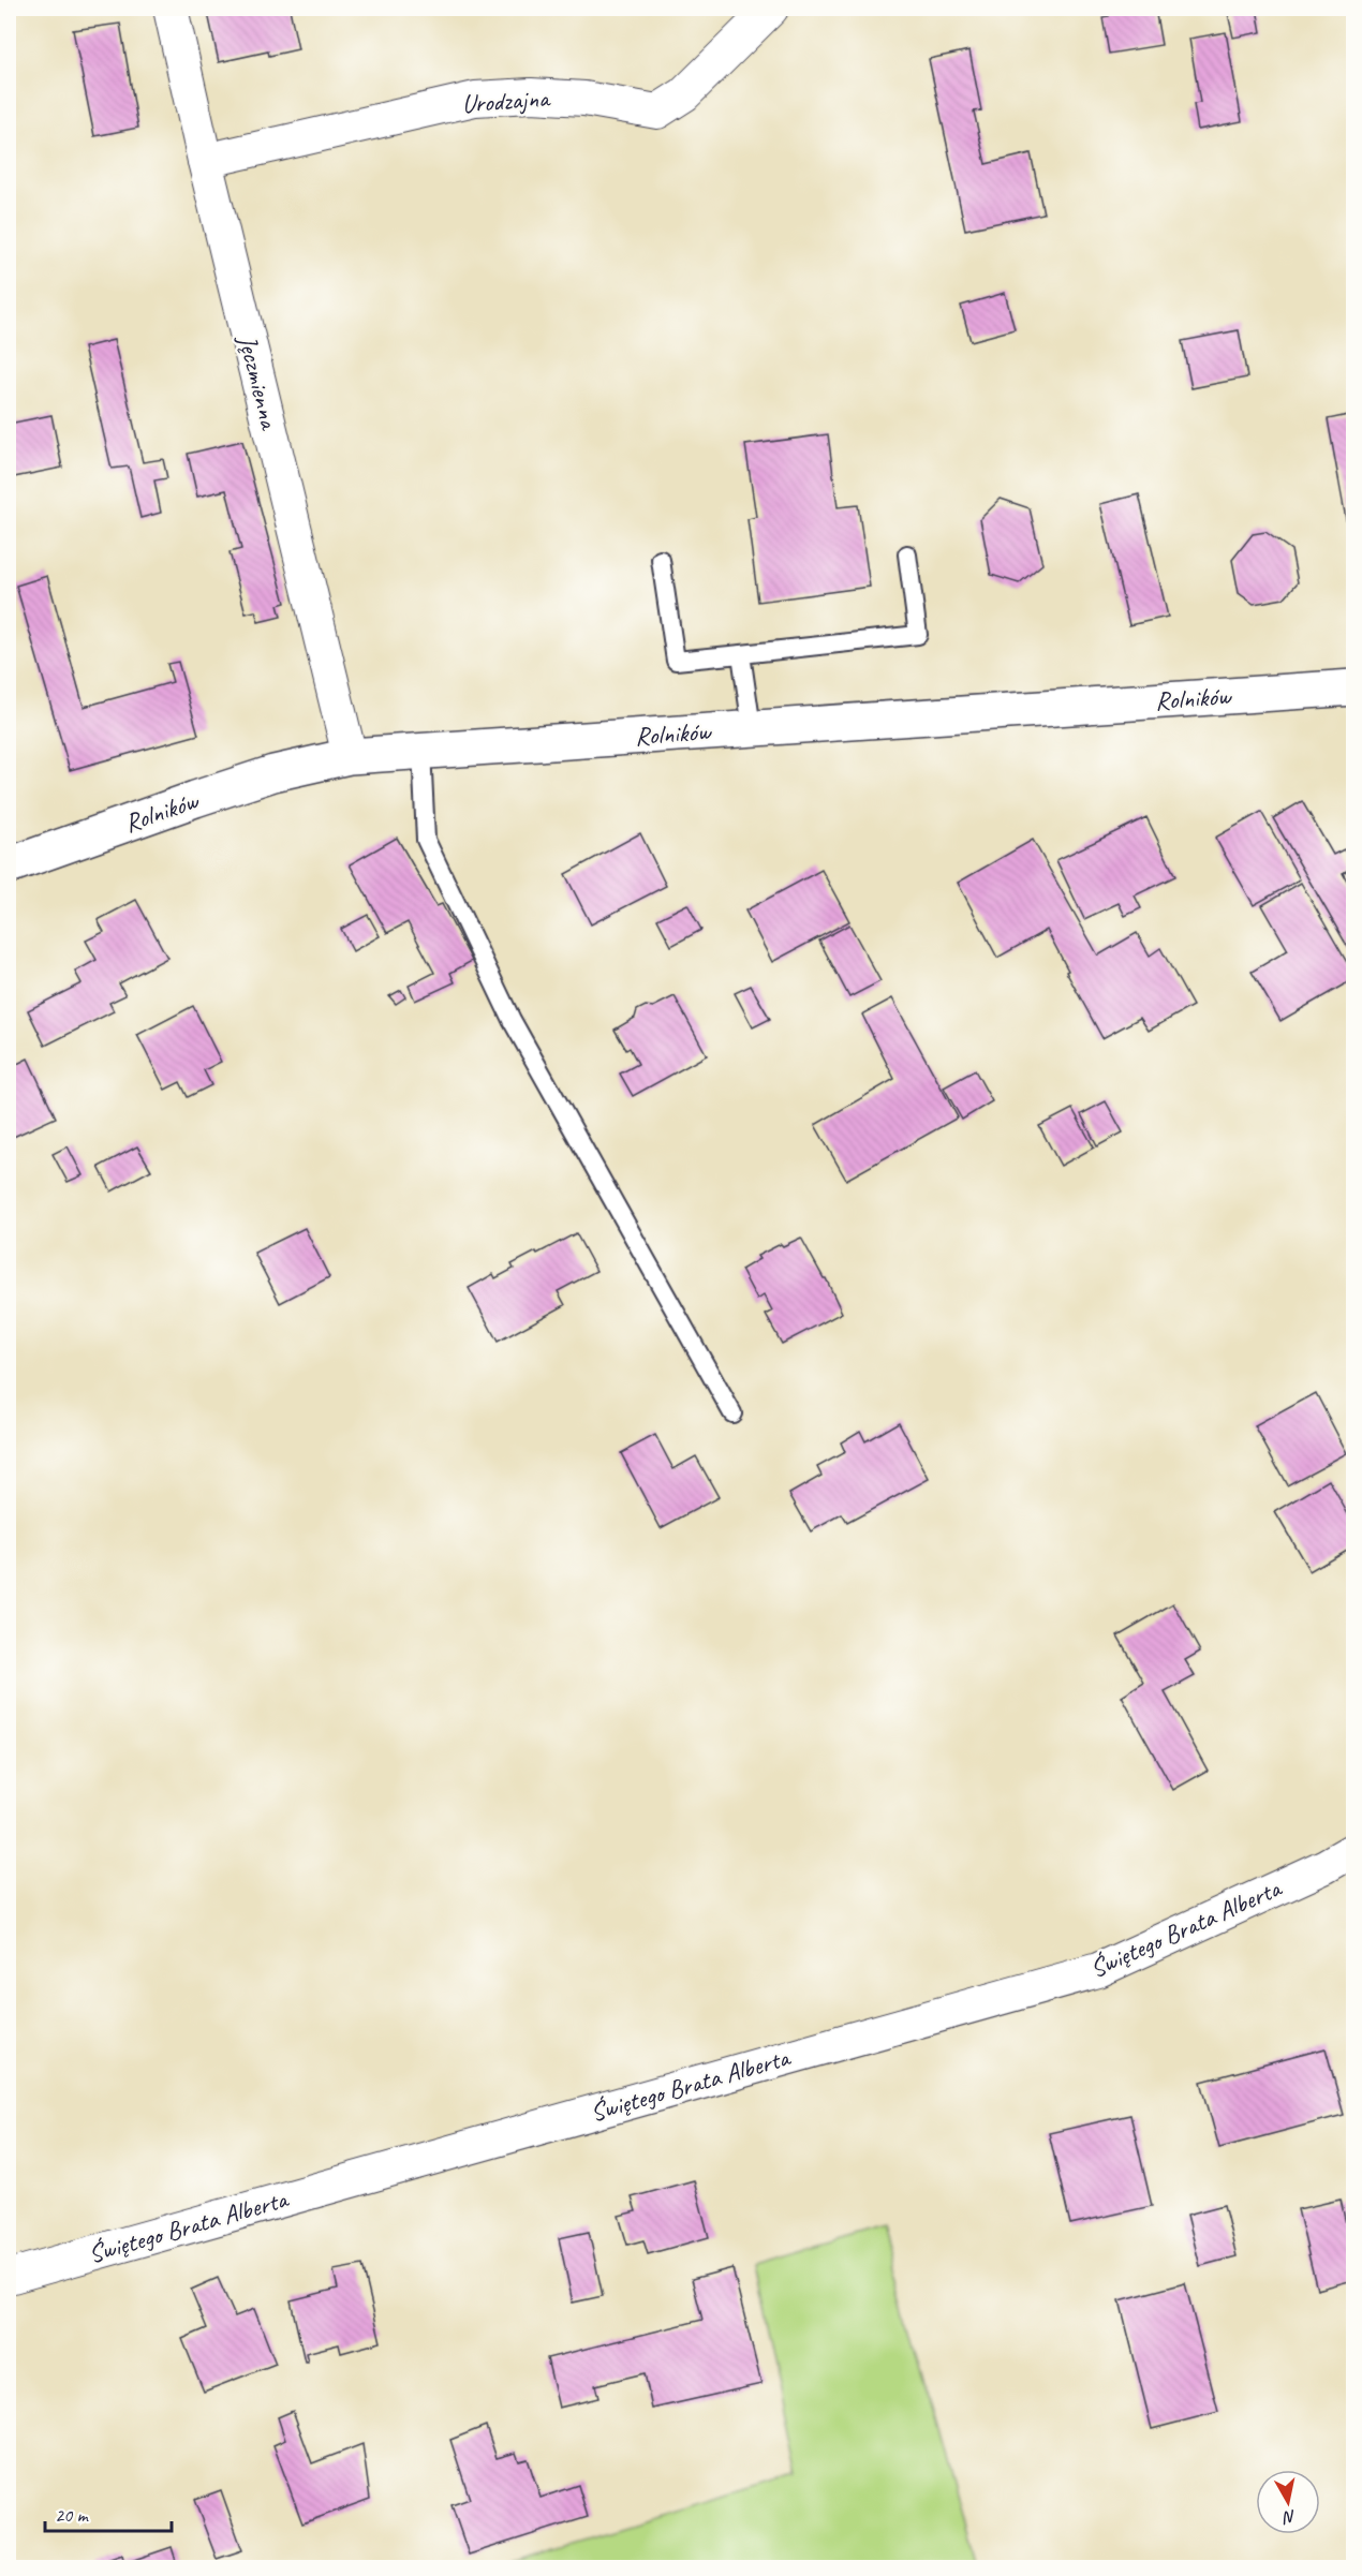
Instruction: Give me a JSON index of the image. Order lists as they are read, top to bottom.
{
  "streets": {
    "street": [
      "Urodzajna",
      "Jęczmienna",
      "Rolników",
      "Świętego Brata Alberta"
    ]
  },
  "crossings": [
    ["Urodzajna", "Jęczmienna"],
    ["Jęczmienna", "Rolników"]
  ],
  "scale_bar": "20 m",
  "north": "bottom"
}
